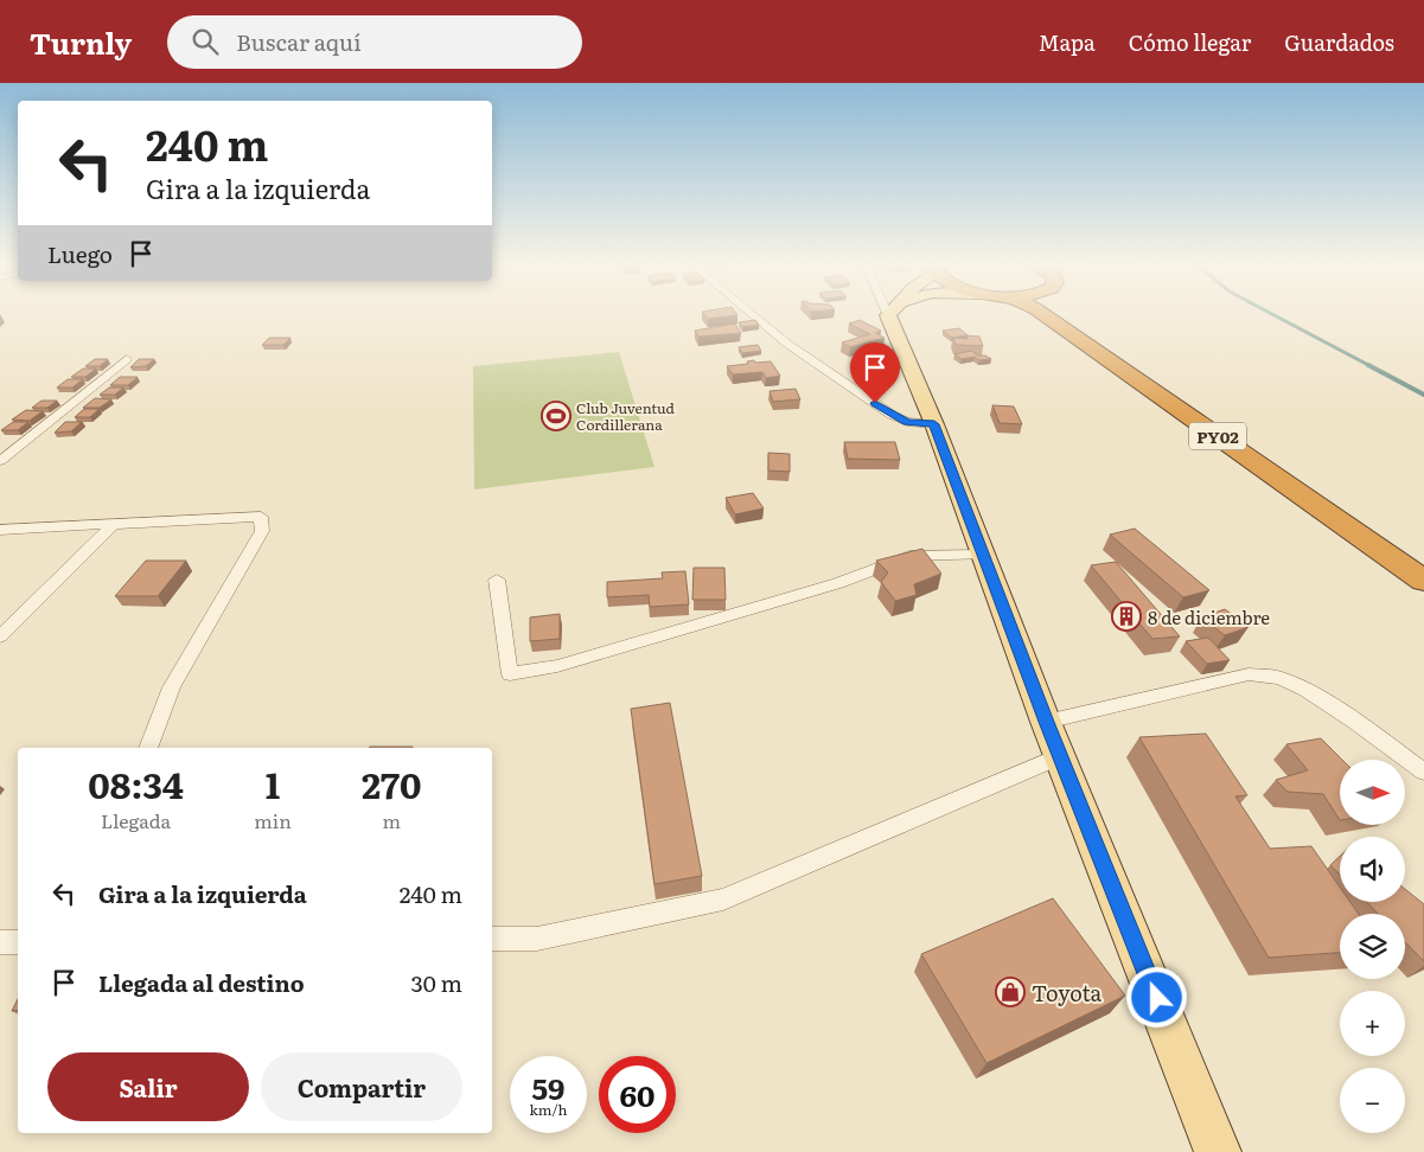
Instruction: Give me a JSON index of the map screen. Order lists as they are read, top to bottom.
{
  "streets": {
    "highway": ["PY02"]
  },
  "places": {
    "sports": ["Club Juventud Cordillerana"],
    "building": ["8 de diciembre"],
    "shop": ["Toyota"]
  },
  "north": "right",
  "page": {
    "header": "Turnly",
    "search": "Buscar aquí",
    "nav": ["Mapa", "Cómo llegar", "Guardados"],
    "turn": ["240 m", "Gira a la izquierda"],
    "then": "Luego",
    "eta": [
      "08:34",
      "Llegada",
      "1",
      "min",
      "270",
      "m"
    ],
    "map_buttons": ["+", "−"],
    "list": [
      {
        "name": "Gira a la izquierda",
        "value": "240 m"
      },
      {
        "name": "Llegada al destino",
        "value": "30 m"
      }
    ],
    "buttons": ["Salir", "Compartir"],
    "speed": "59 km/h",
    "limit": "60"
  }
}
